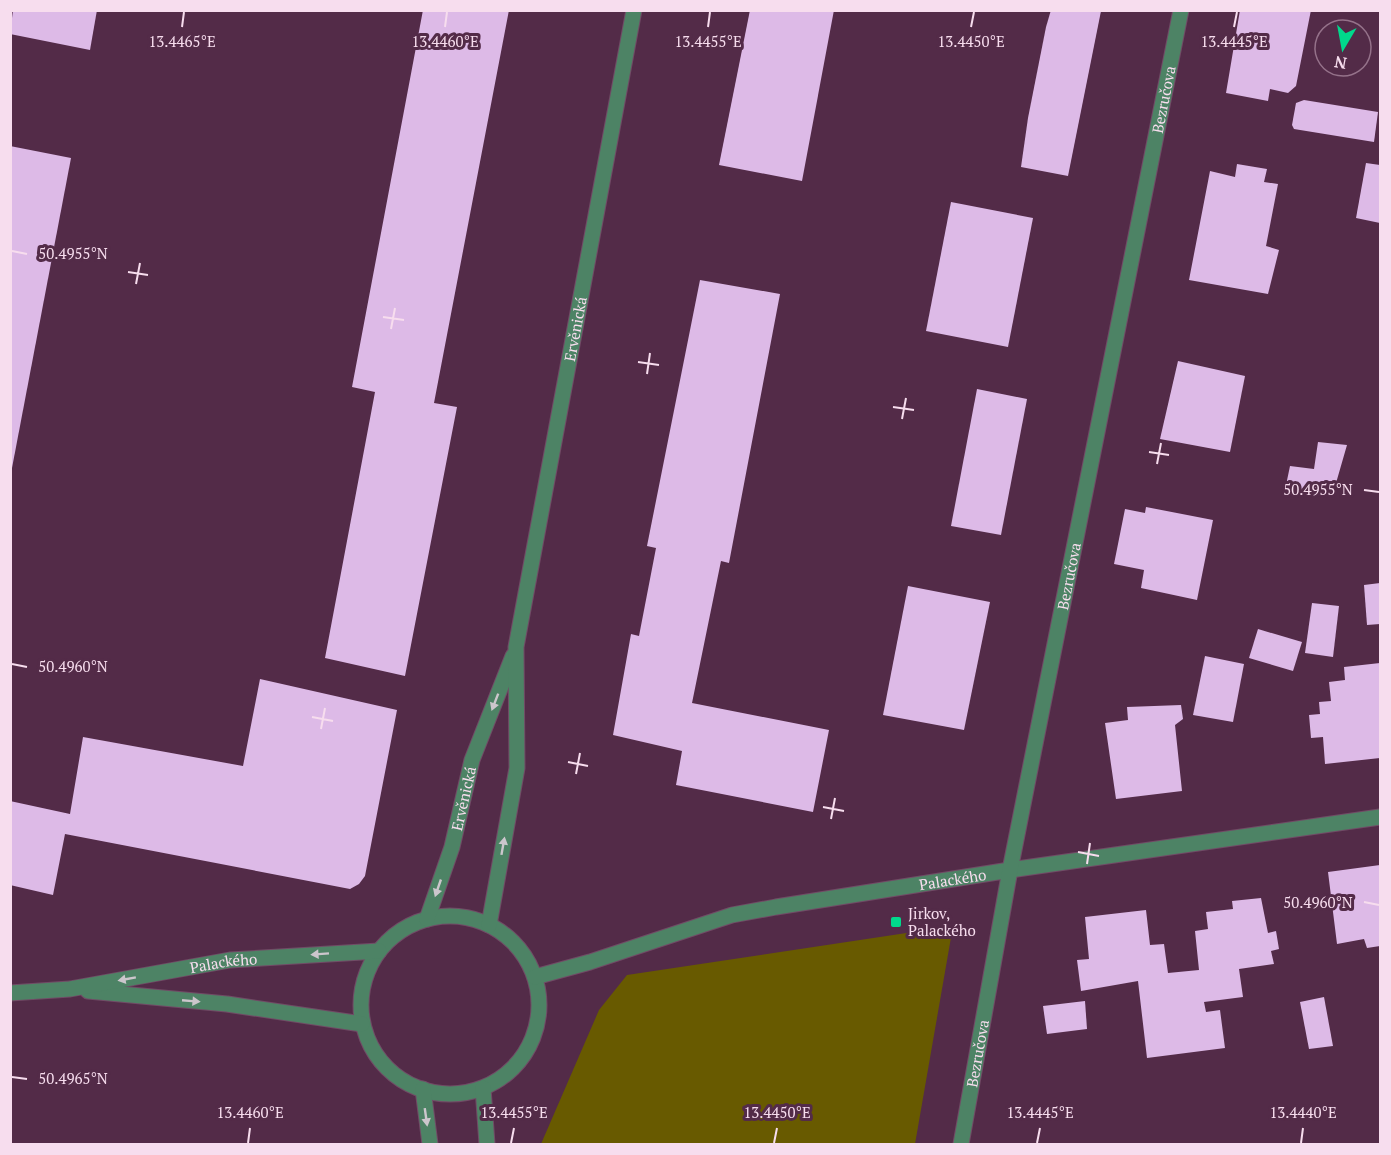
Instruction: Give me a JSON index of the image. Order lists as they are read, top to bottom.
{
  "streets": {
    "street": ["Bezručova", "Ervěnická", "Palackého"]
  },
  "crossings": [
    ["Bezručova", "Palackého"],
    ["Ervěnická", "Palackého"]
  ],
  "places": {
    "transit": ["Jirkov, Palackého"]
  },
  "north": "bottom",
  "coordinates": [
    "13.4465°E",
    "13.4460°E",
    "13.4455°E",
    "13.4450°E",
    "13.4445°E",
    "50.4955°N",
    "50.4960°N",
    "50.4965°N",
    "13.4440°E"
  ]
}
